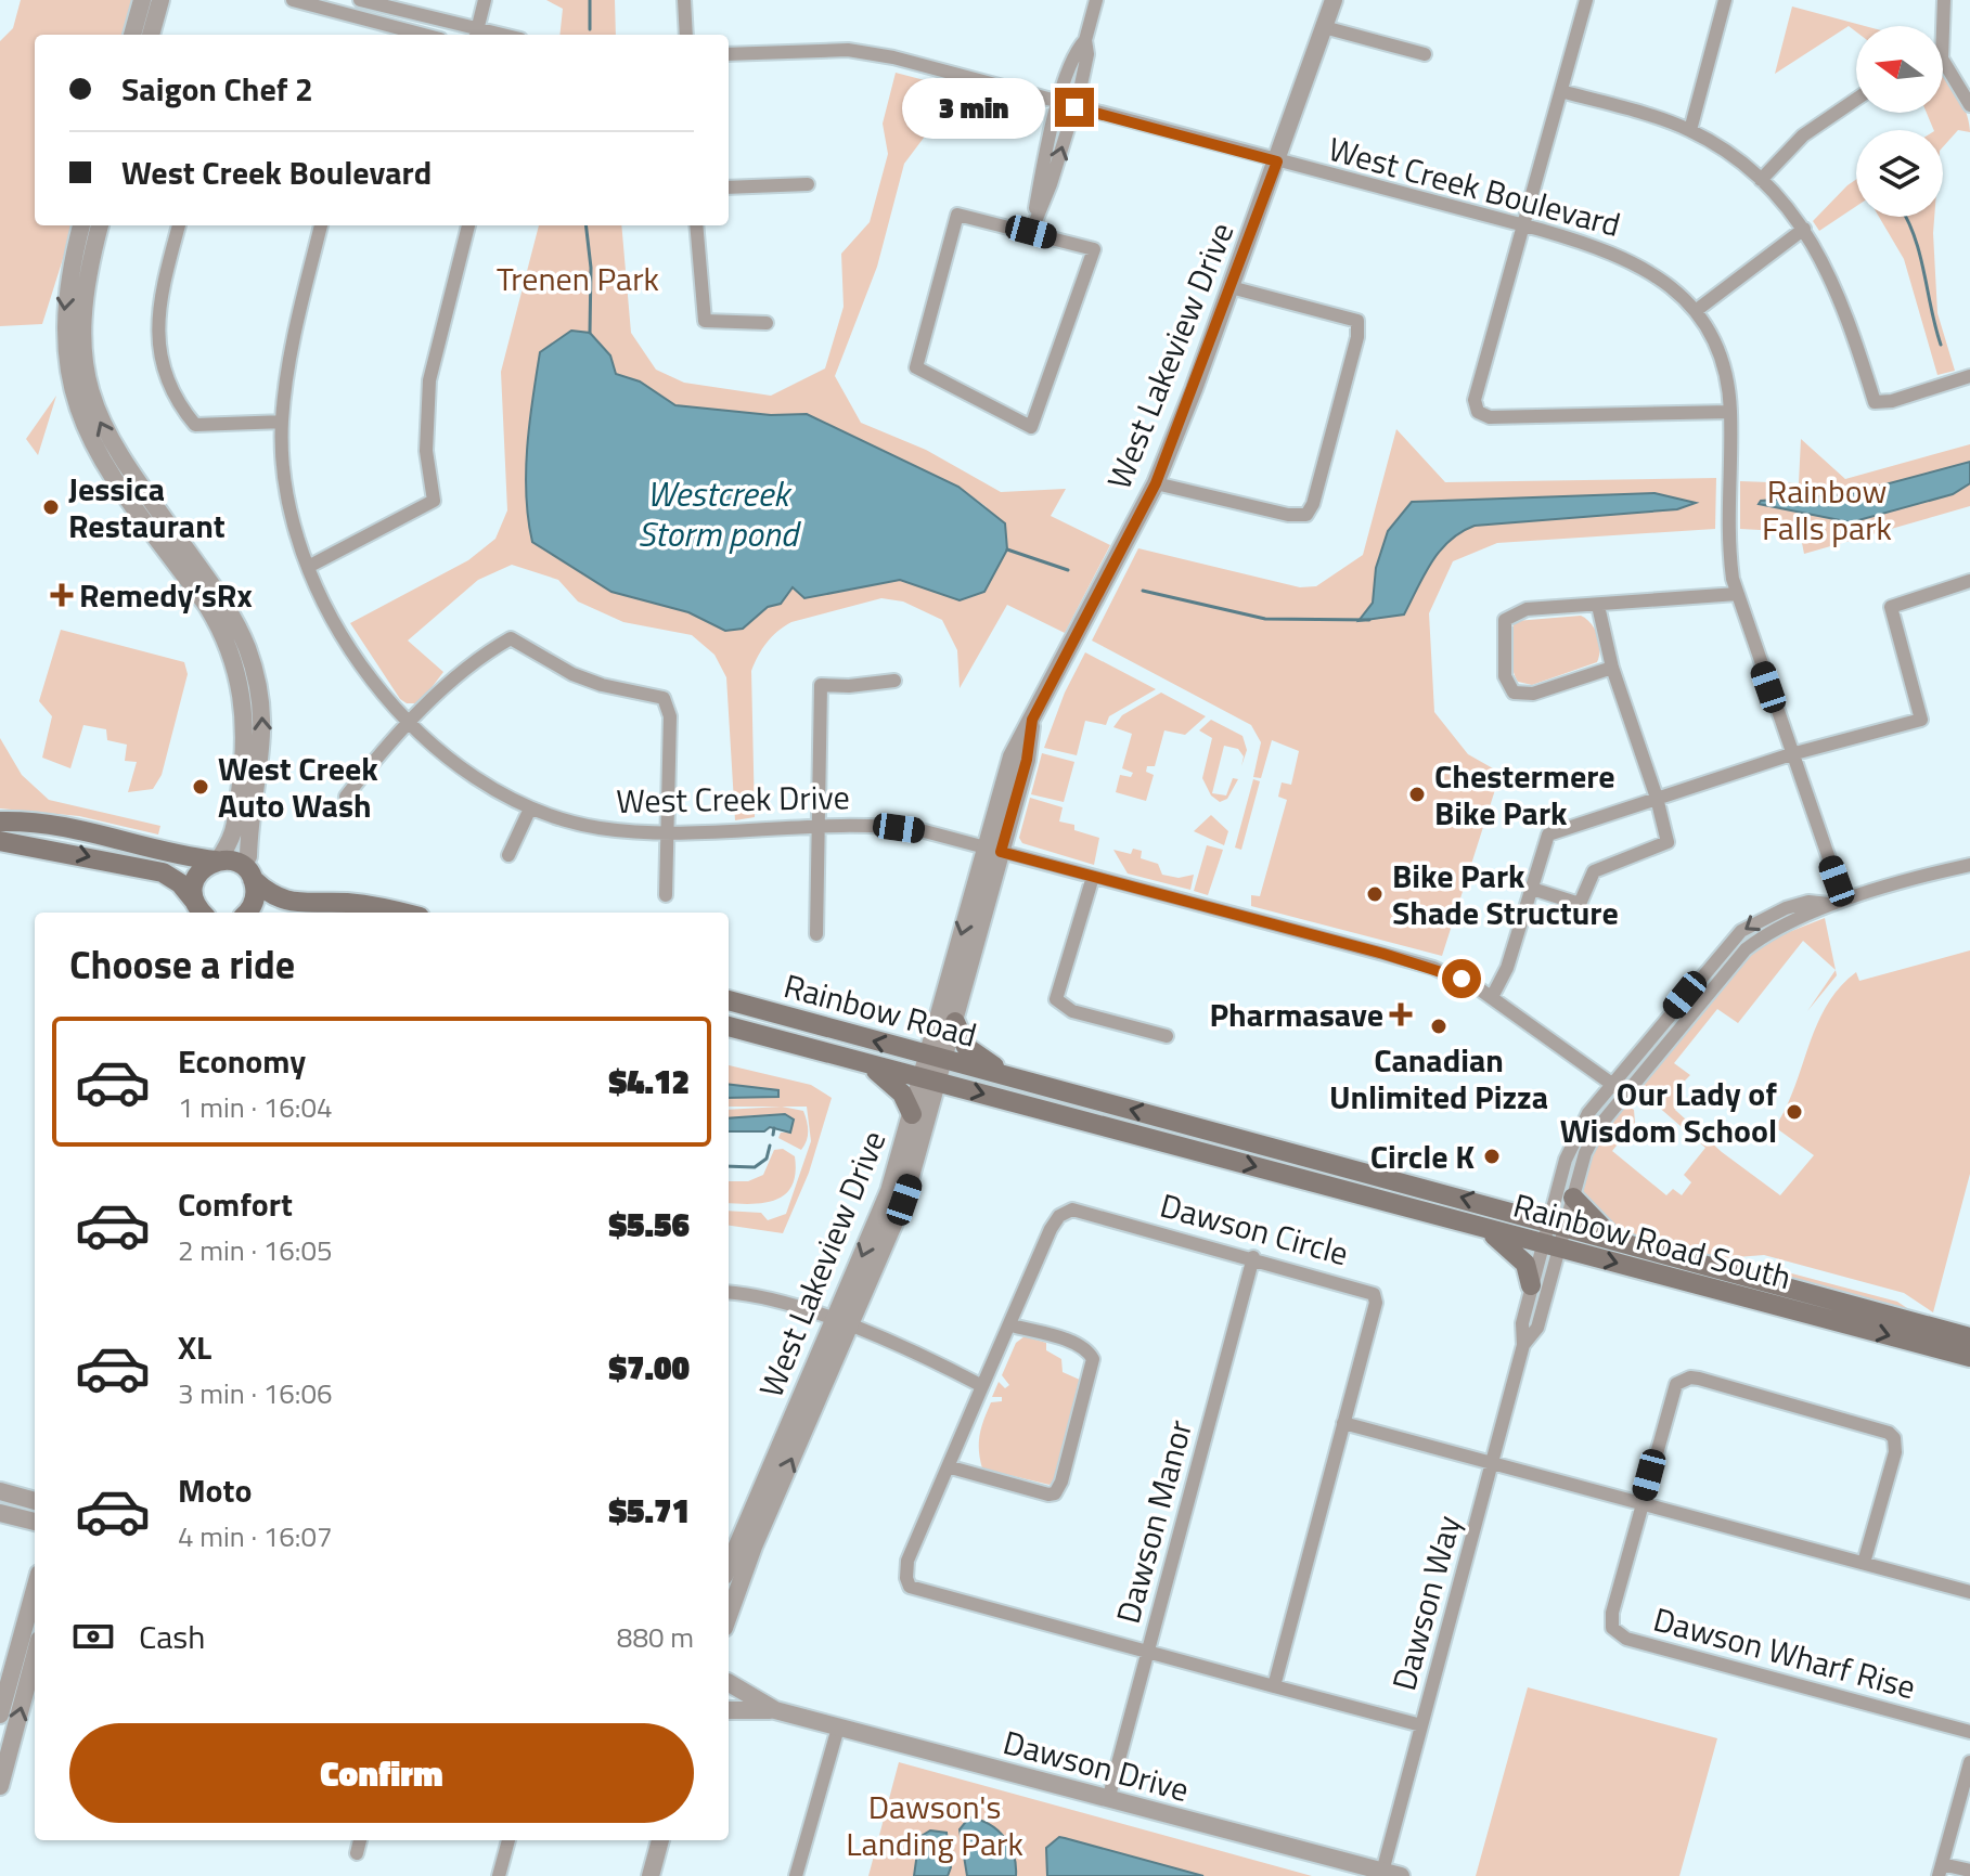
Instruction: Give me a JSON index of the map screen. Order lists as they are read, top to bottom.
{
  "streets": {
    "main road": ["Rainbow Road", "Rainbow Road South"],
    "street": [
      "West Creek Boulevard",
      "West Lakeview Drive",
      "West Creek Drive",
      "Dawson Circle",
      "Dawson Manor",
      "Dawson Way",
      "Dawson Wharf Rise",
      "Dawson Drive"
    ]
  },
  "crossings": [
    ["West Creek Boulevard", "West Lakeview Drive"],
    ["West Lakeview Drive", "West Creek Drive"],
    ["West Lakeview Drive", "Rainbow Road"],
    ["West Lakeview Drive", "Rainbow Road South"],
    ["Rainbow Road", "Rainbow Road South"],
    ["Dawson Circle", "Dawson Manor"],
    ["Dawson Circle", "Dawson Way"],
    ["Rainbow Road South", "Dawson Way"],
    ["Dawson Manor", "Dawson Drive"],
    ["Dawson Way", "Dawson Drive"]
  ],
  "water": ["Westcreek Storm pond"],
  "parks": ["Trenen Park", "Rainbow Falls park", "Dawson's Landing Park"],
  "places": {
    "other": [
      "Jessica Restaurant",
      "West Creek Auto Wash",
      "Chestermere Bike Park",
      "Bike Park Shade Structure",
      "Canadian Unlimited Pizza",
      "Our Lady of Wisdom School",
      "Circle K"
    ],
    "health": ["Remedy’sRx", "Pharmasave"]
  },
  "north": "left",
  "page": {
    "banner": ["Saigon Chef 2", "West Creek Boulevard"],
    "bubble": "3 min",
    "heading": "Choose a ride",
    "list": [
      {
        "name": "Economy",
        "note": "1 min · 16:04",
        "value": "$4.12"
      },
      {
        "name": "Comfort",
        "note": "2 min · 16:05",
        "value": "$5.56"
      },
      {
        "name": "XL",
        "note": "3 min · 16:06",
        "value": "$7.00"
      },
      {
        "name": "Moto",
        "note": "4 min · 16:07",
        "value": "$5.71"
      }
    ],
    "pay": ["Cash", "880 m"],
    "buttons": "Confirm"
  }
}
